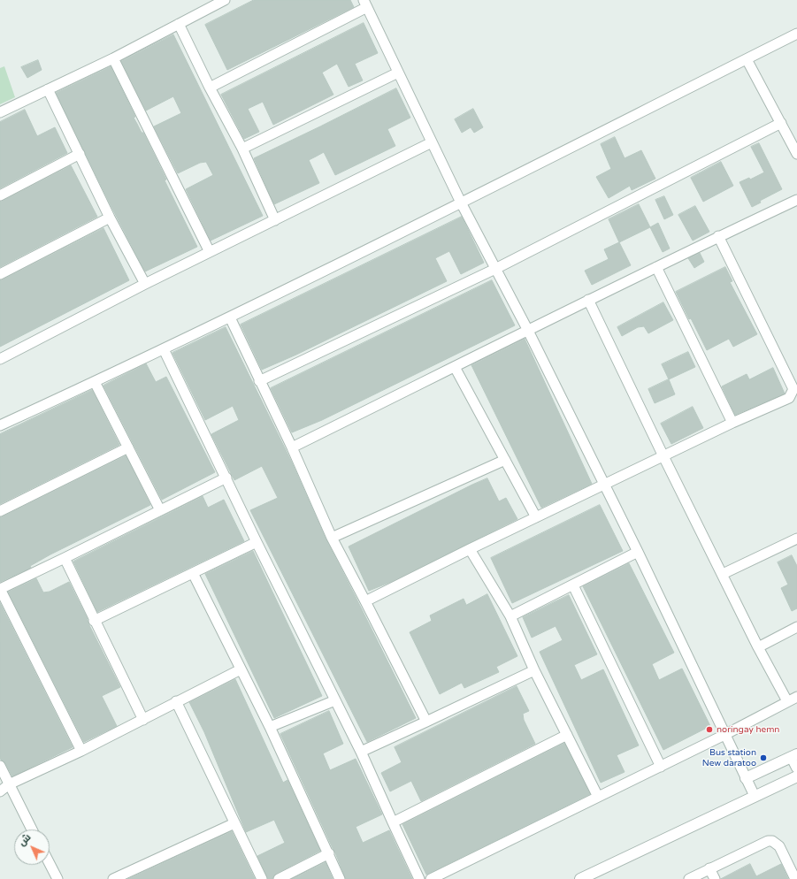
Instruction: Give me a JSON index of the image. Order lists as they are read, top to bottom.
{
  "places": ["noringay hemn", "Bus station New daratoo"],
  "north": "top left"
}
